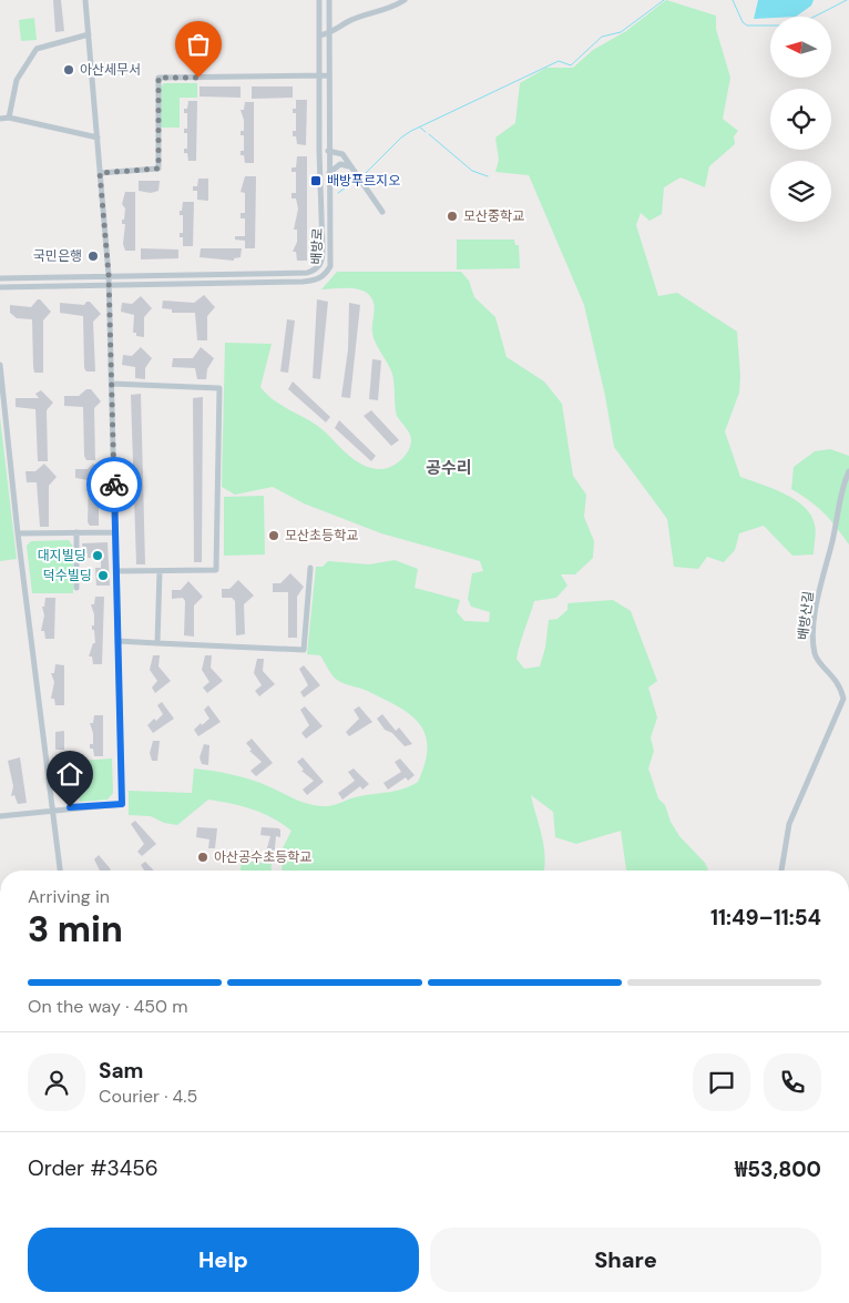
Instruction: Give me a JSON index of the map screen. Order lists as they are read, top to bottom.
{
  "streets": {
    "street": ["배방로", "배방산길"]
  },
  "districts": ["공수리"],
  "places": {
    "other": [
      "아산세무서",
      "모산중학교",
      "국민은행",
      "모산초등학교",
      "대지빌딩",
      "덕수빌딩",
      "아산공수초등학교"
    ],
    "transit": ["배방푸르지오"]
  },
  "north": "left",
  "page": {
    "heading": ["3 min", "Arriving in", "11:49–11:54"],
    "panel": [
      "Sam",
      "Courier · 4.5",
      "Order #3456",
      "₩53,800"
    ],
    "bar": "On the way · 450 m",
    "buttons": ["Help", "Share"]
  }
}
